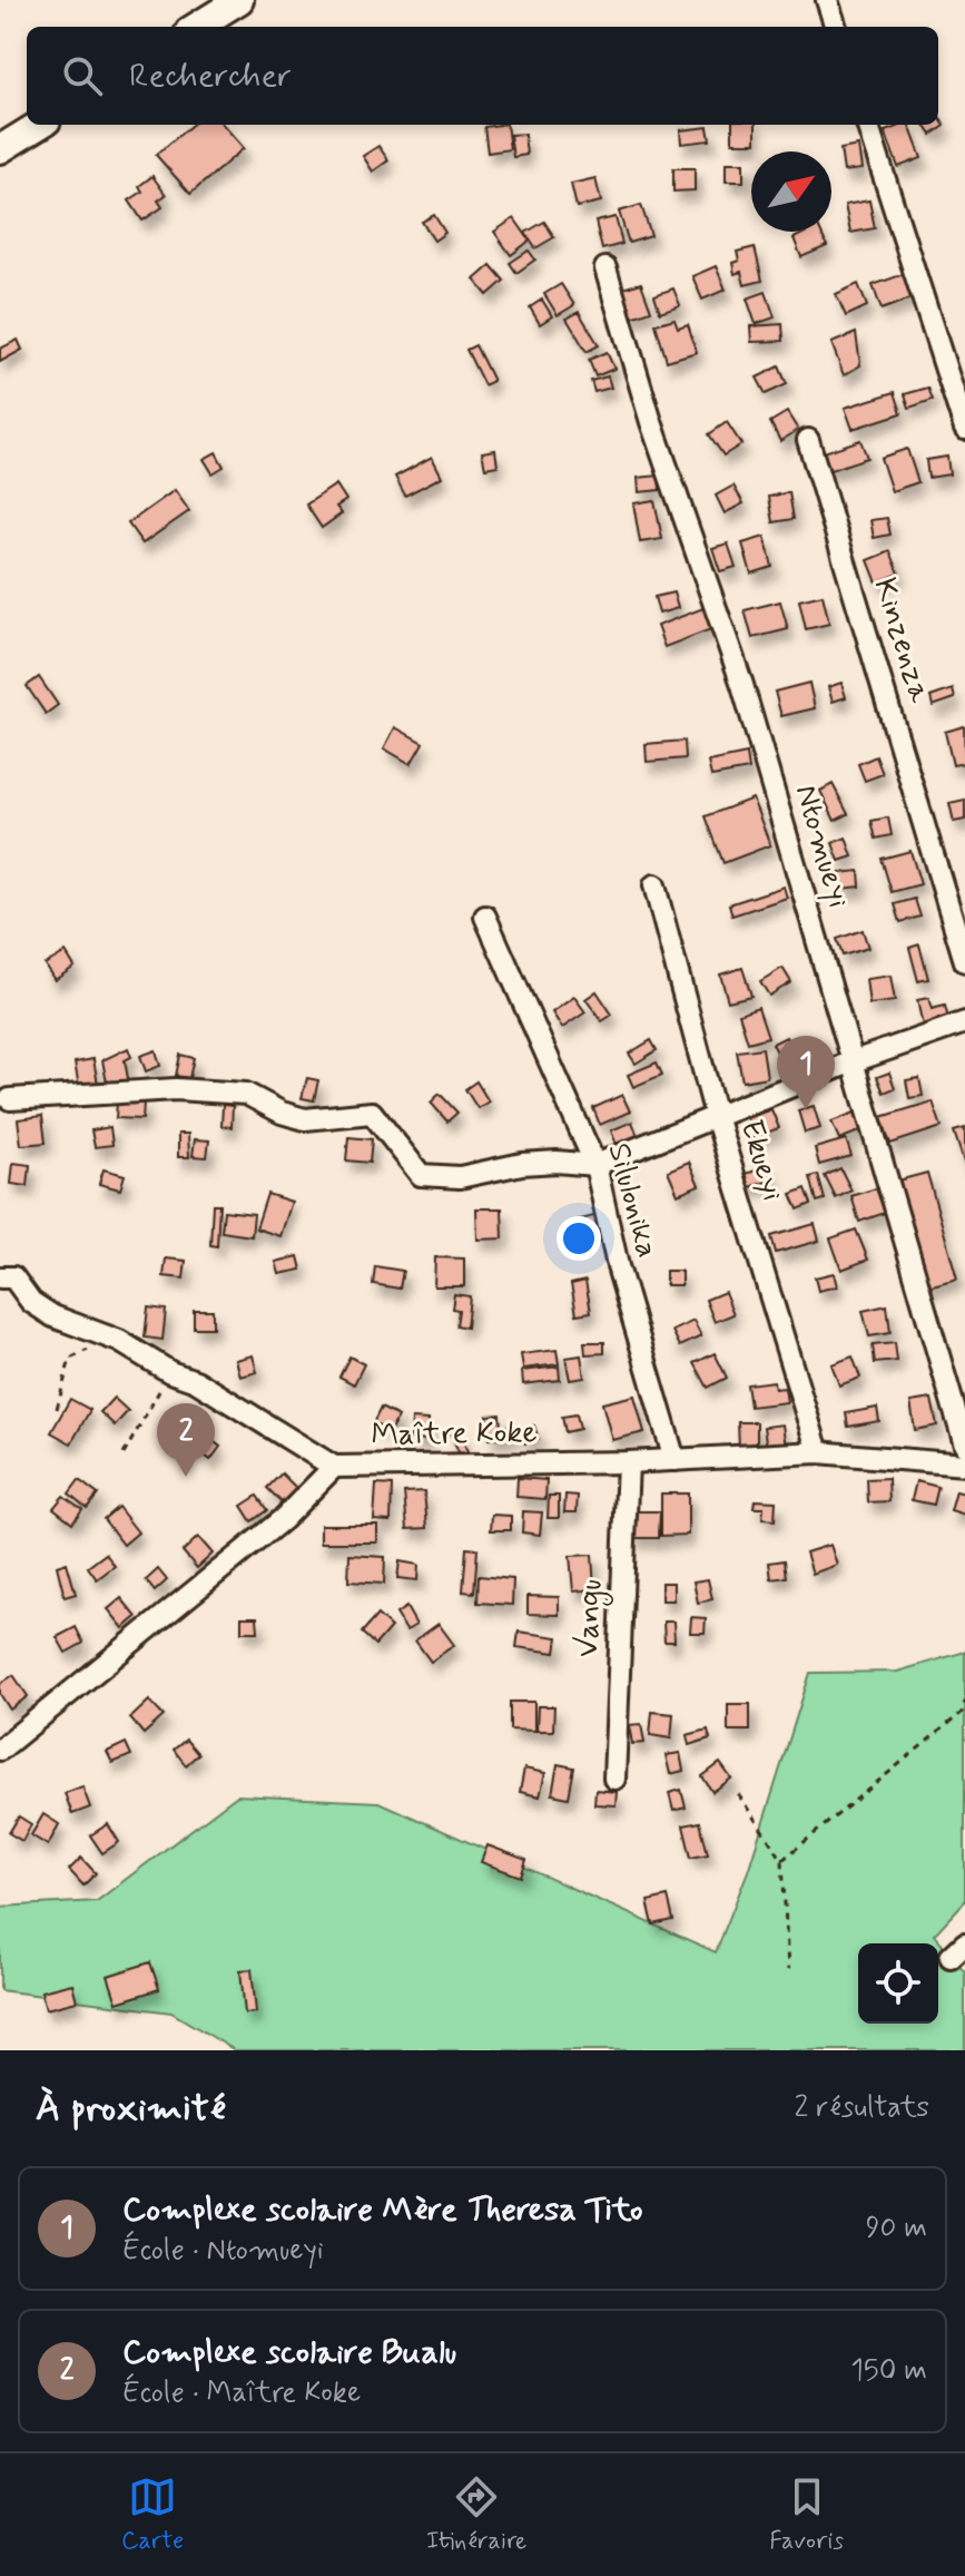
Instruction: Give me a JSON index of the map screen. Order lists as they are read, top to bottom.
{
  "streets": {
    "street": [
      "Kinzenza",
      "Ntomueyi",
      "Ekueyi",
      "Silulonika",
      "Maître Koke",
      "Vangu"
    ]
  },
  "crossings": [
    ["Ekueyi", "Maître Koke"],
    ["Silulonika", "Maître Koke"],
    ["Maître Koke", "Vangu"]
  ],
  "north": "top right",
  "page": {
    "search": "Rechercher",
    "pins": ["1", "2"],
    "heading": ["À proximité", "2 résultats"],
    "list": [
      {
        "mark": "1",
        "name": "Complexe scolaire Mère Theresa Tito",
        "note": "École · Ntomueyi",
        "value": "90 m"
      },
      {
        "mark": "2",
        "name": "Complexe scolaire Bualu",
        "note": "École · Maître Koke",
        "value": "150 m"
      }
    ],
    "nav": ["Carte", "Itinéraire", "Favoris"]
  }
}
